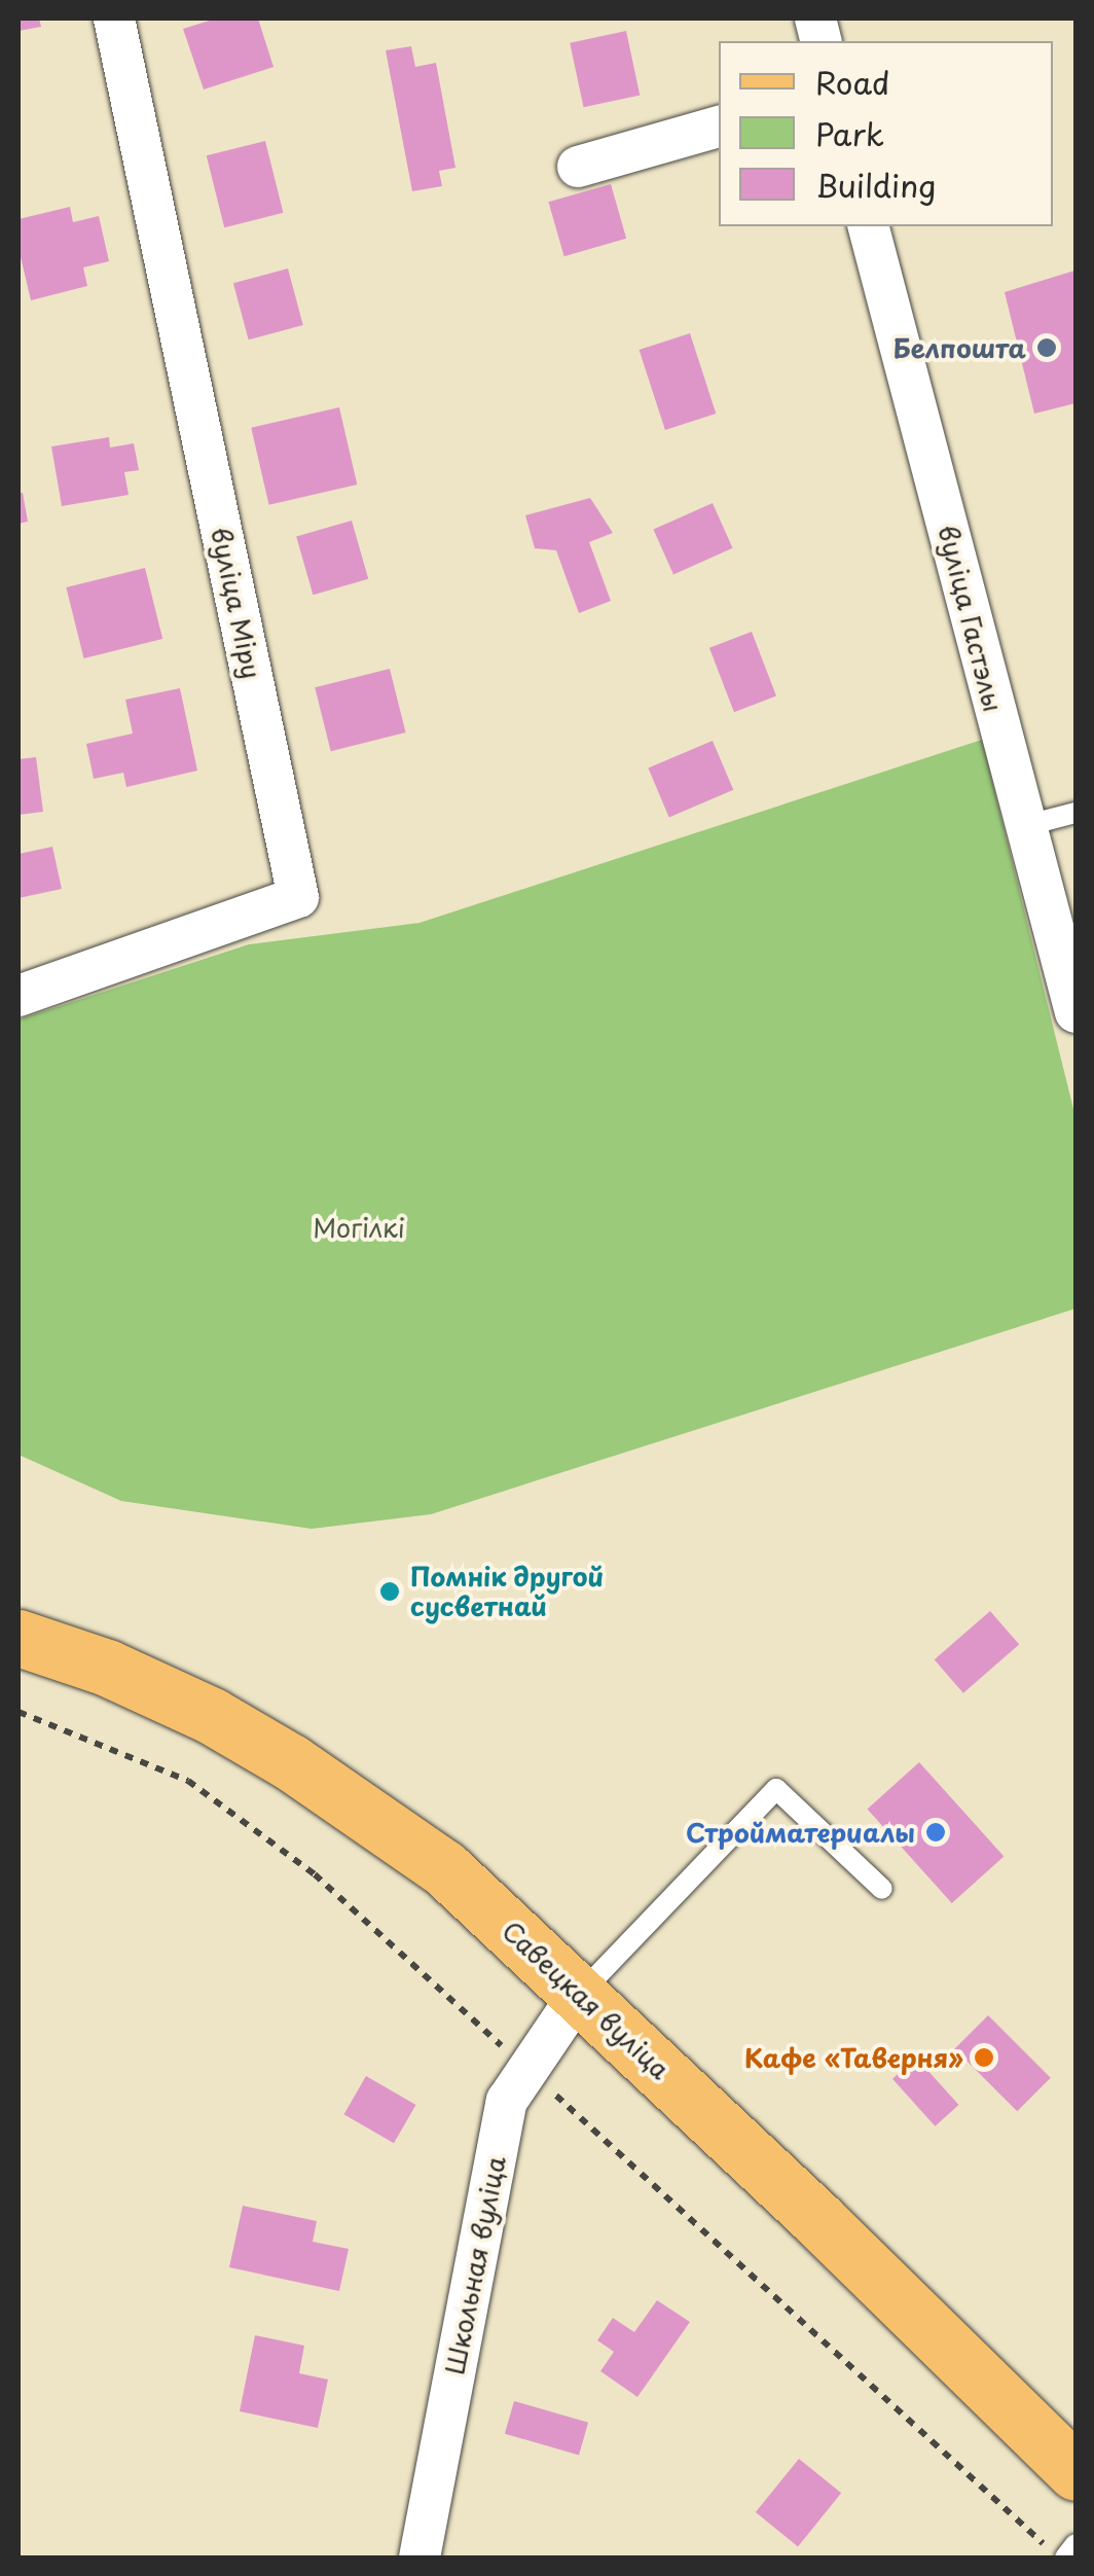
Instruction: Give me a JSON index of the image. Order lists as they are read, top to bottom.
{
  "streets": {
    "main road": ["Савецкая вуліца"],
    "street": ["вуліца Міру", "вуліца Гастэлы", "Школьная вуліца"]
  },
  "crossings": [
    ["Савецкая вуліца", "Школьная вуліца"]
  ],
  "parks": ["Могілкі"],
  "places": [
    "Белпошта",
    "Помнік другой сусветнай",
    "Стройматериалы",
    "Кафе «Таверня»"
  ],
  "legend": ["Road", "Park", "Building"]
}
